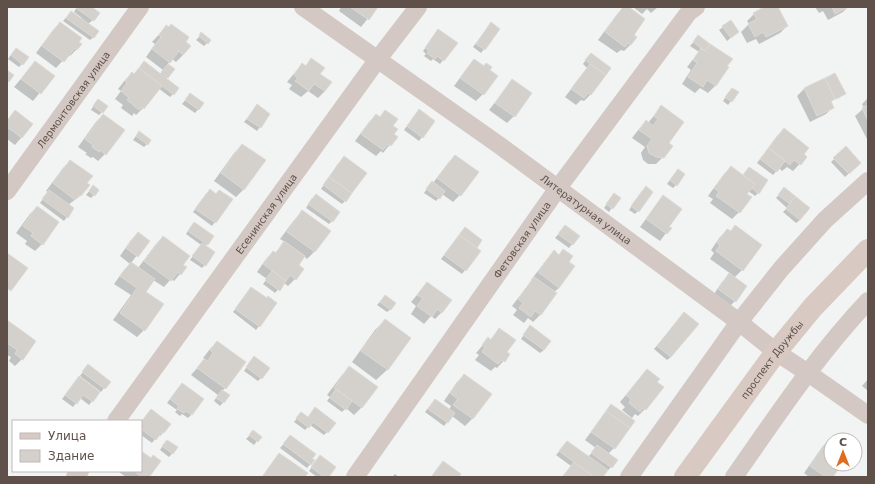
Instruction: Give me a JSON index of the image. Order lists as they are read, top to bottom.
{
  "streets": {
    "main road": ["проспект Дружбы"],
    "street": [
      "Лермонтовская улица",
      "Литературная улица",
      "Есенинская улица",
      "Фетовская улица"
    ]
  },
  "crossings": [
    ["Литературная улица", "Есенинская улица"],
    ["Литературная улица", "Фетовская улица"],
    ["Литературная улица", "проспект Дружбы"]
  ],
  "legend": ["Улица", "Здание"],
  "north": "top"
}
